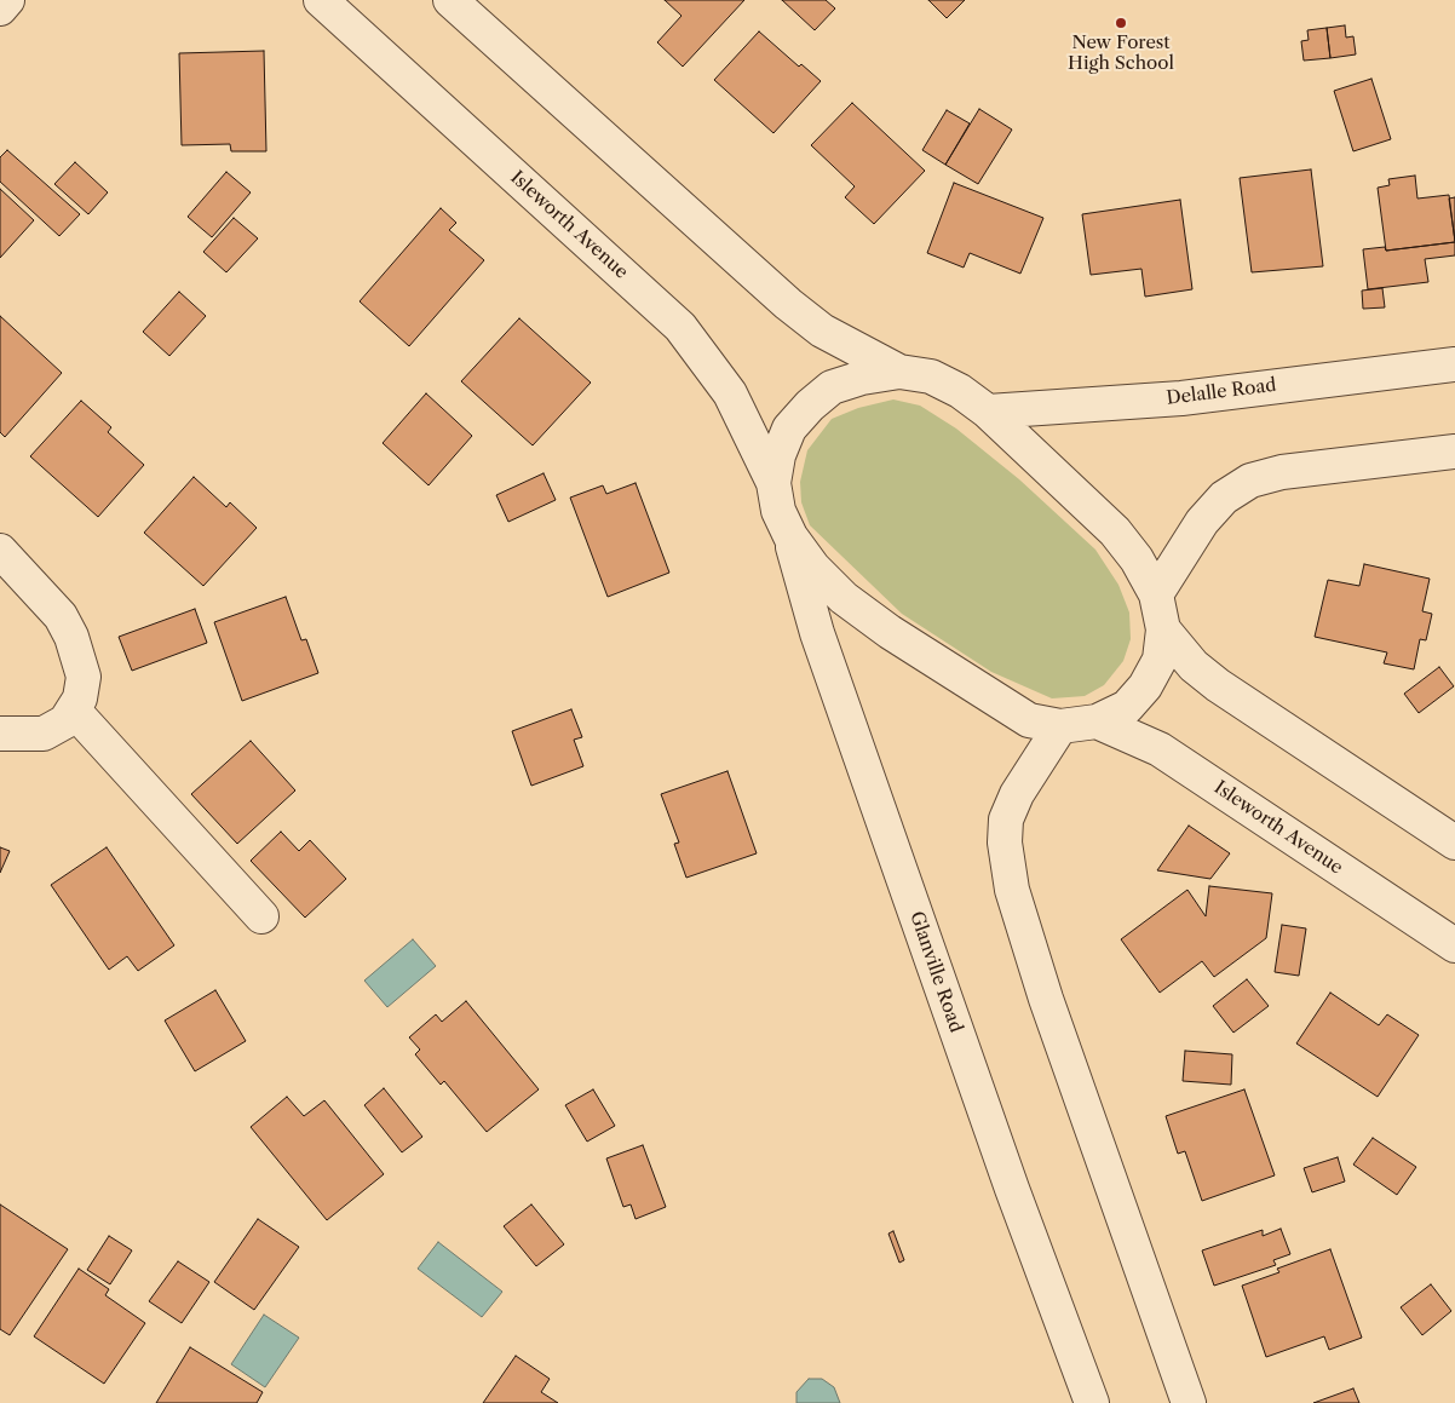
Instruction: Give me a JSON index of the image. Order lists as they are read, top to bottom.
{
  "streets": {
    "street": ["Isleworth Avenue", "Delalle Road", "Glanville Road"]
  },
  "places": ["New Forest High School"]
}
